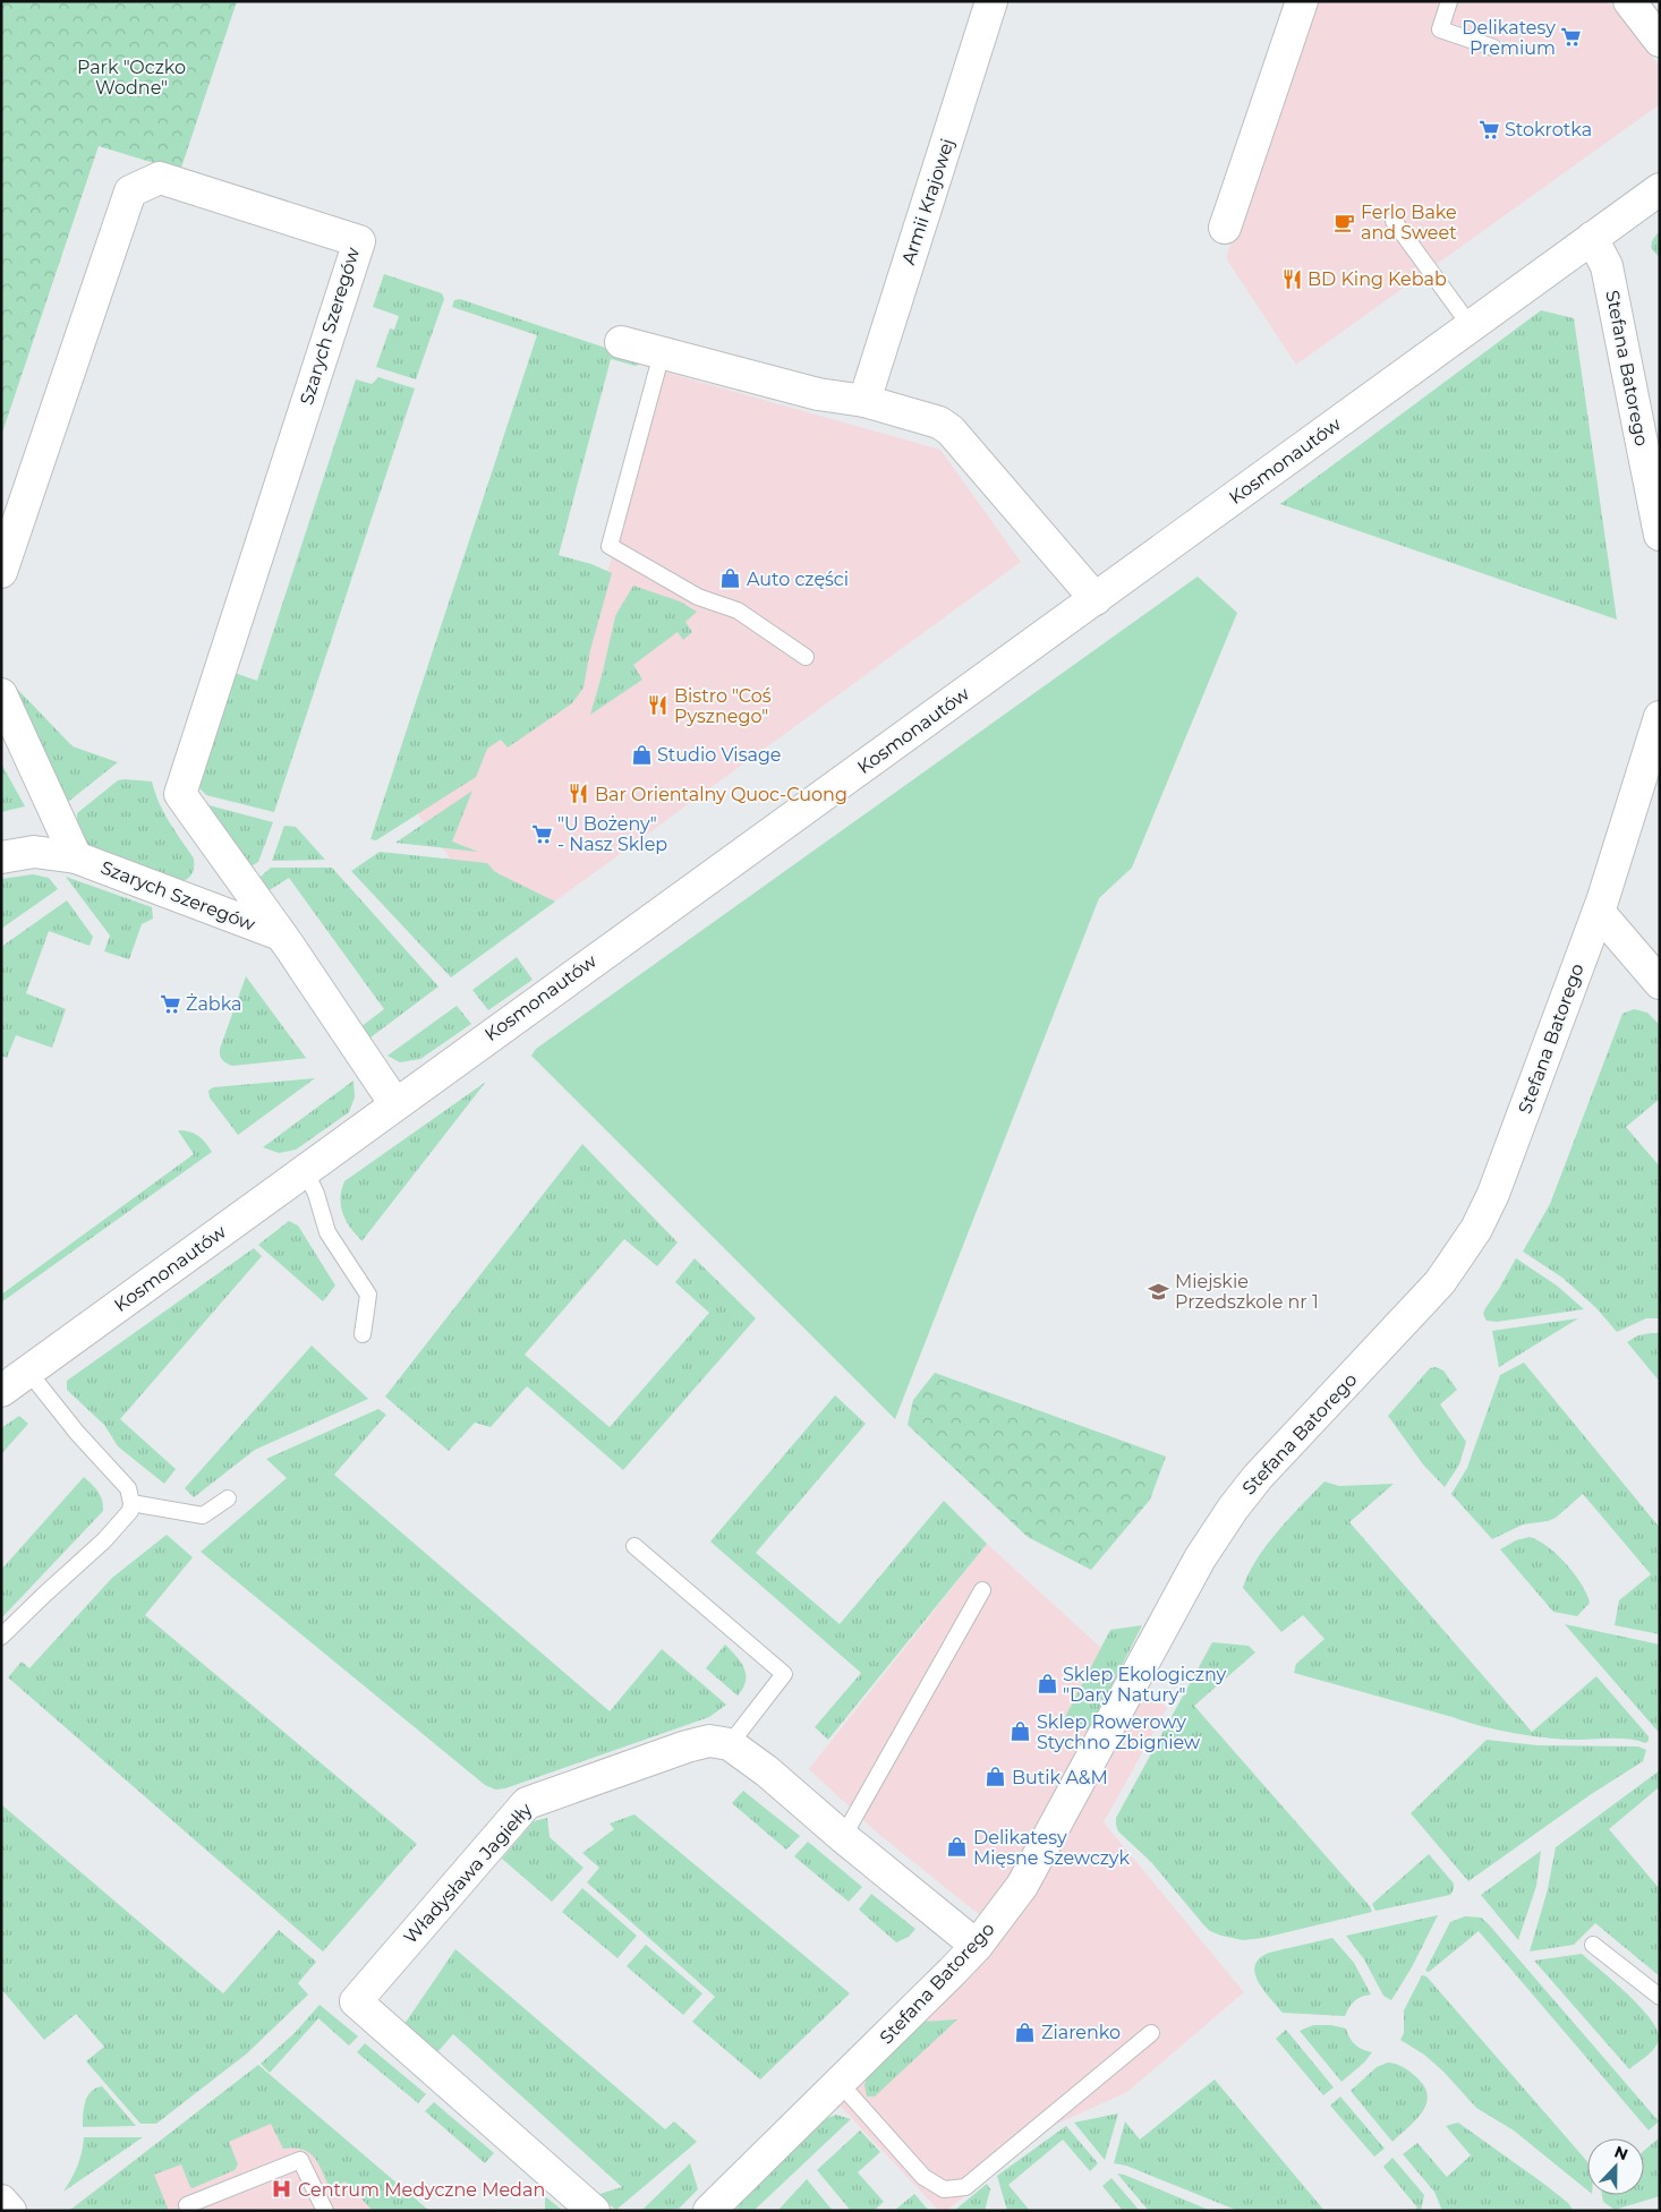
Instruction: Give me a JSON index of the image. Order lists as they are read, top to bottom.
{
  "streets": {
    "street": [
      "Armii Krajowej",
      "Szarych Szeregów",
      "Stefana Batorego",
      "Kosmonautów",
      "Władysława Jagiełły"
    ]
  },
  "crossings": [
    ["Szarych Szeregów", "Kosmonautów"],
    ["Stefana Batorego", "Kosmonautów"]
  ],
  "parks": ["Park \"Oczko Wodne\""],
  "places": {
    "supermarket": [
      "Delikatesy Premium",
      "Stokrotka",
      "\"U Bożeny\" - Nasz Sklep",
      "Żabka"
    ],
    "cafe": ["Ferlo Bake and Sweet"],
    "restaurant": ["BD King Kebab", "Bistro \"Coś Pysznego\"", "Bar Orientalny Quoc-Cuong"],
    "shop": [
      "Auto części",
      "Studio Visage",
      "Sklep Ekologiczny \"Dary Natury\"",
      "Sklep Rowerowy Stychno Zbigniew",
      "Butik A&M",
      "Delikatesy Mięsne Szewczyk",
      "Ziarenko"
    ],
    "school or university": ["Miejskie Przedszkole nr 1"],
    "hospital": ["Centrum Medyczne Medan"]
  },
  "north": "top"
}
